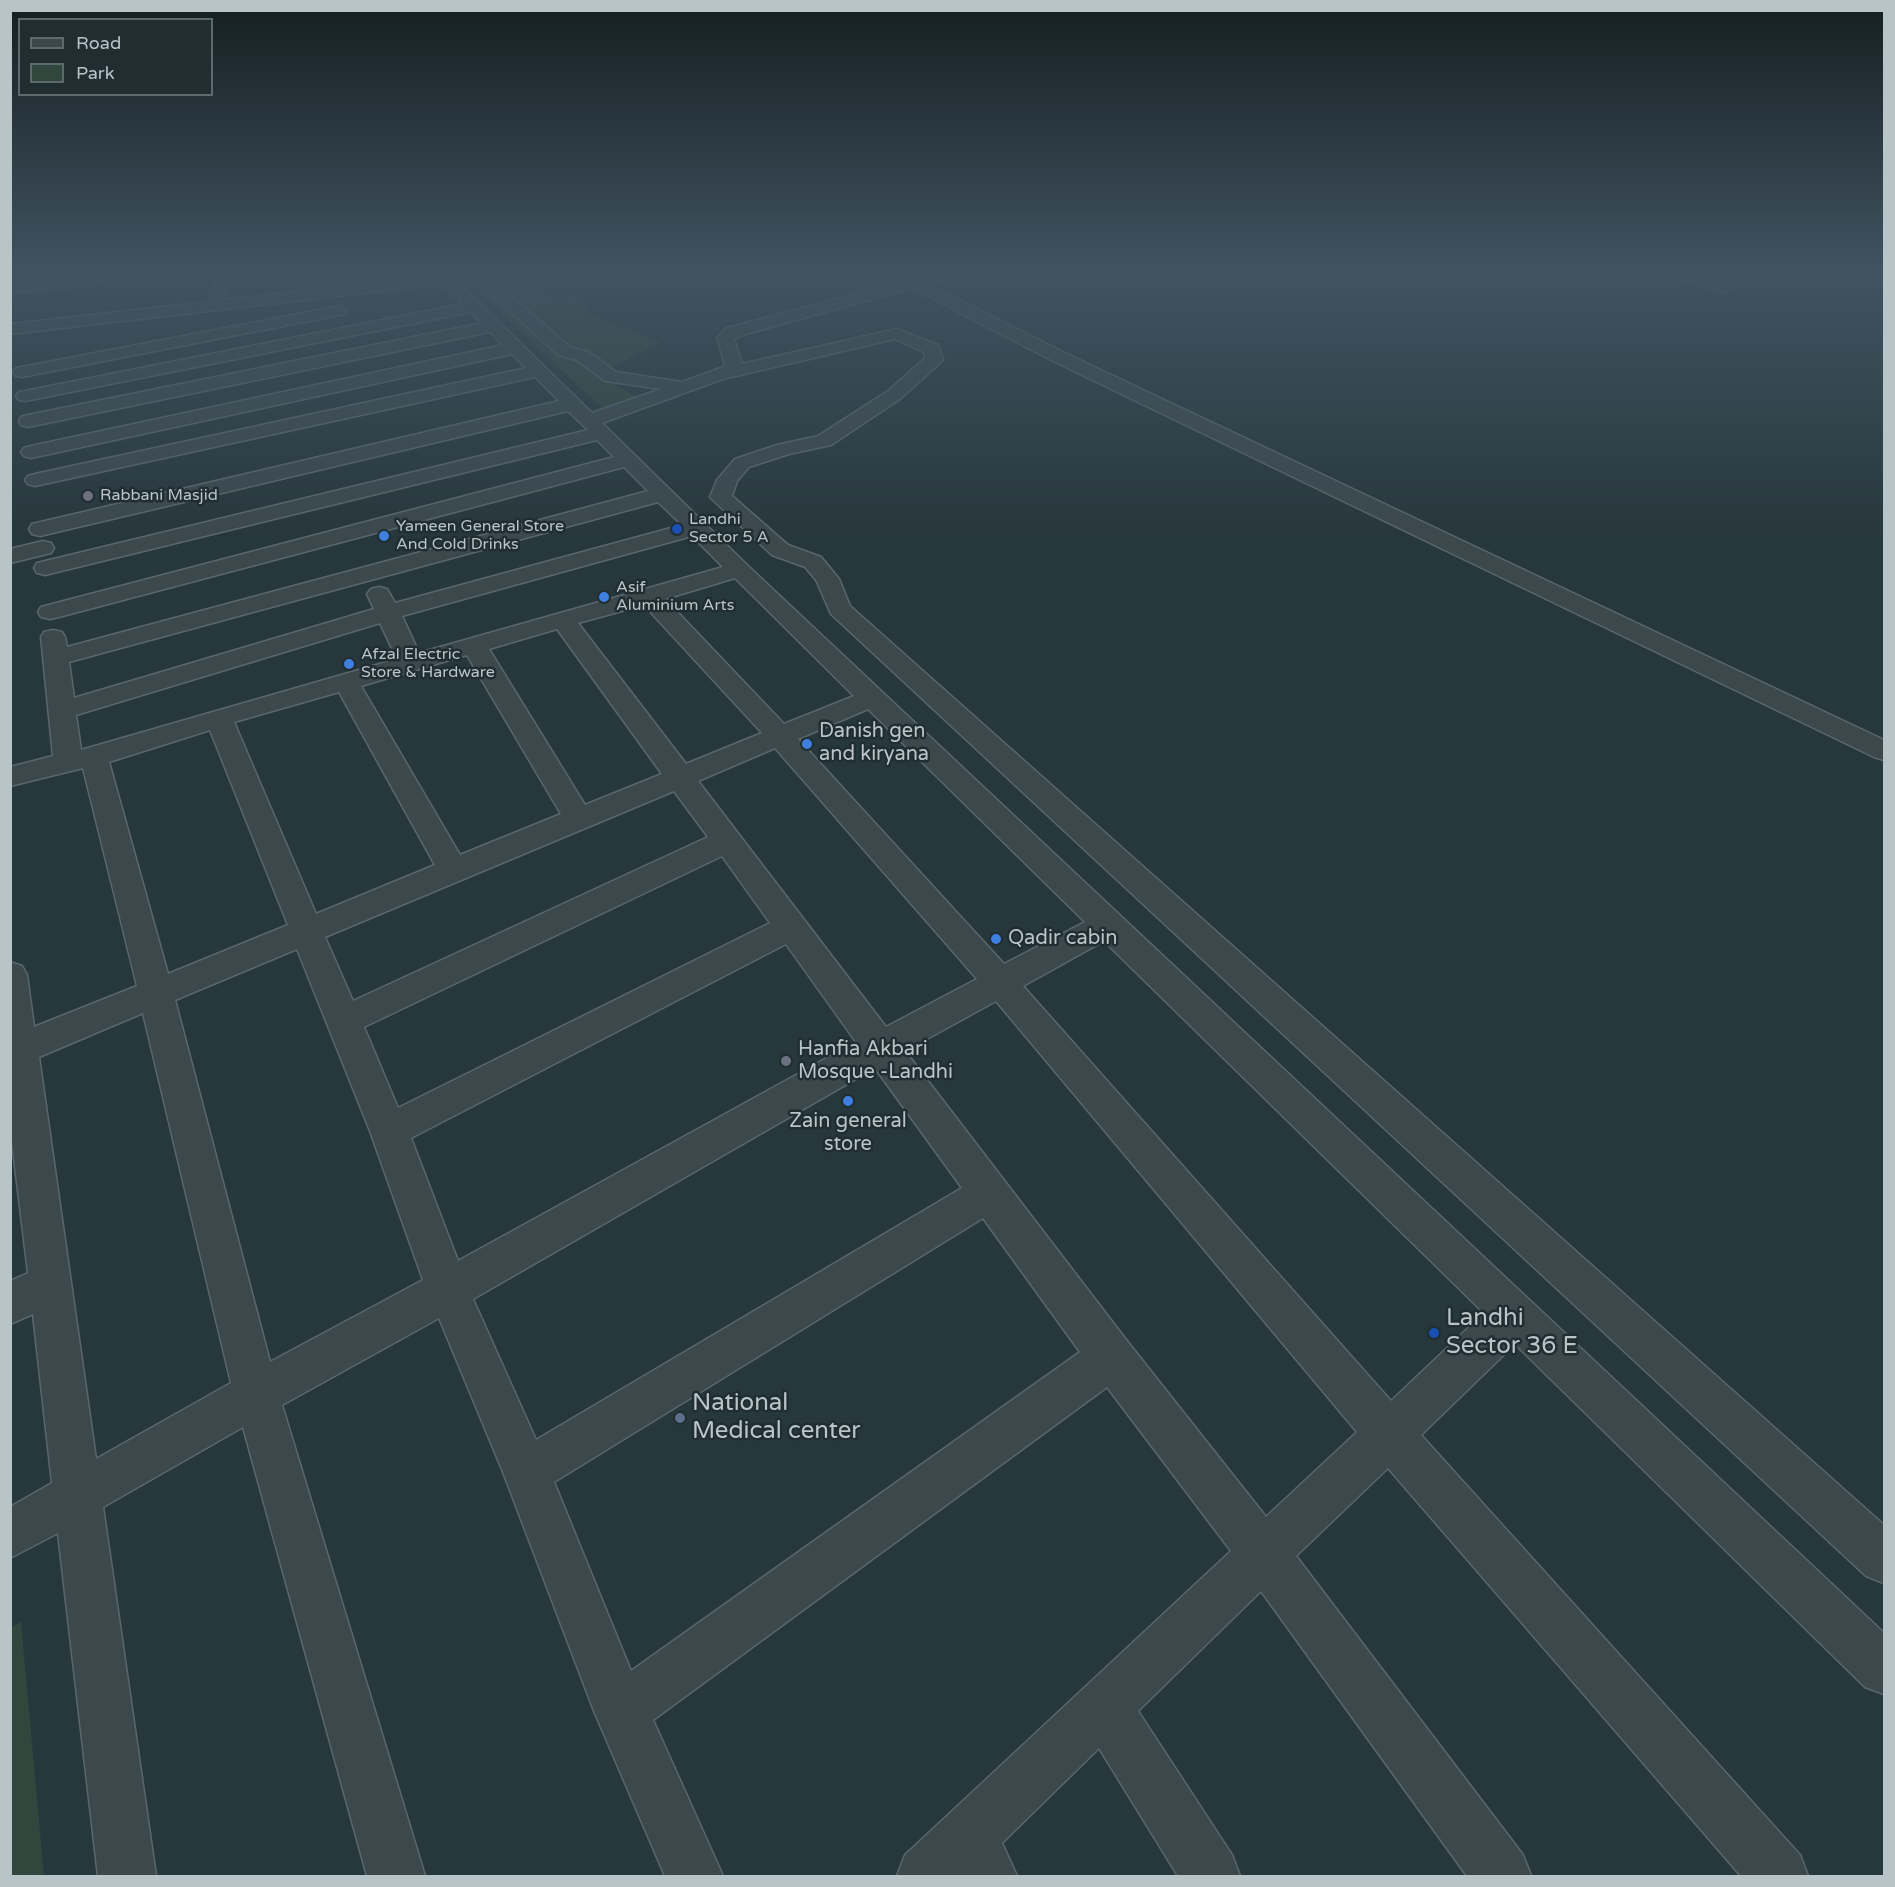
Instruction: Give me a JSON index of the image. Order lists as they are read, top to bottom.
{
  "places": [
    "Rabbani Masjid",
    "Landhi Sector 5 A",
    "Yameen General Store And Cold Drinks",
    "Asif Aluminium Arts",
    "Afzal Electric Store & Hardware",
    "Danish gen and kiryana",
    "Qadir cabin",
    "Hanfia Akbari Mosque -Landhi",
    "Zain general store",
    "Landhi Sector 36 E",
    "National Medical center"
  ],
  "legend": ["Road", "Park"]
}
